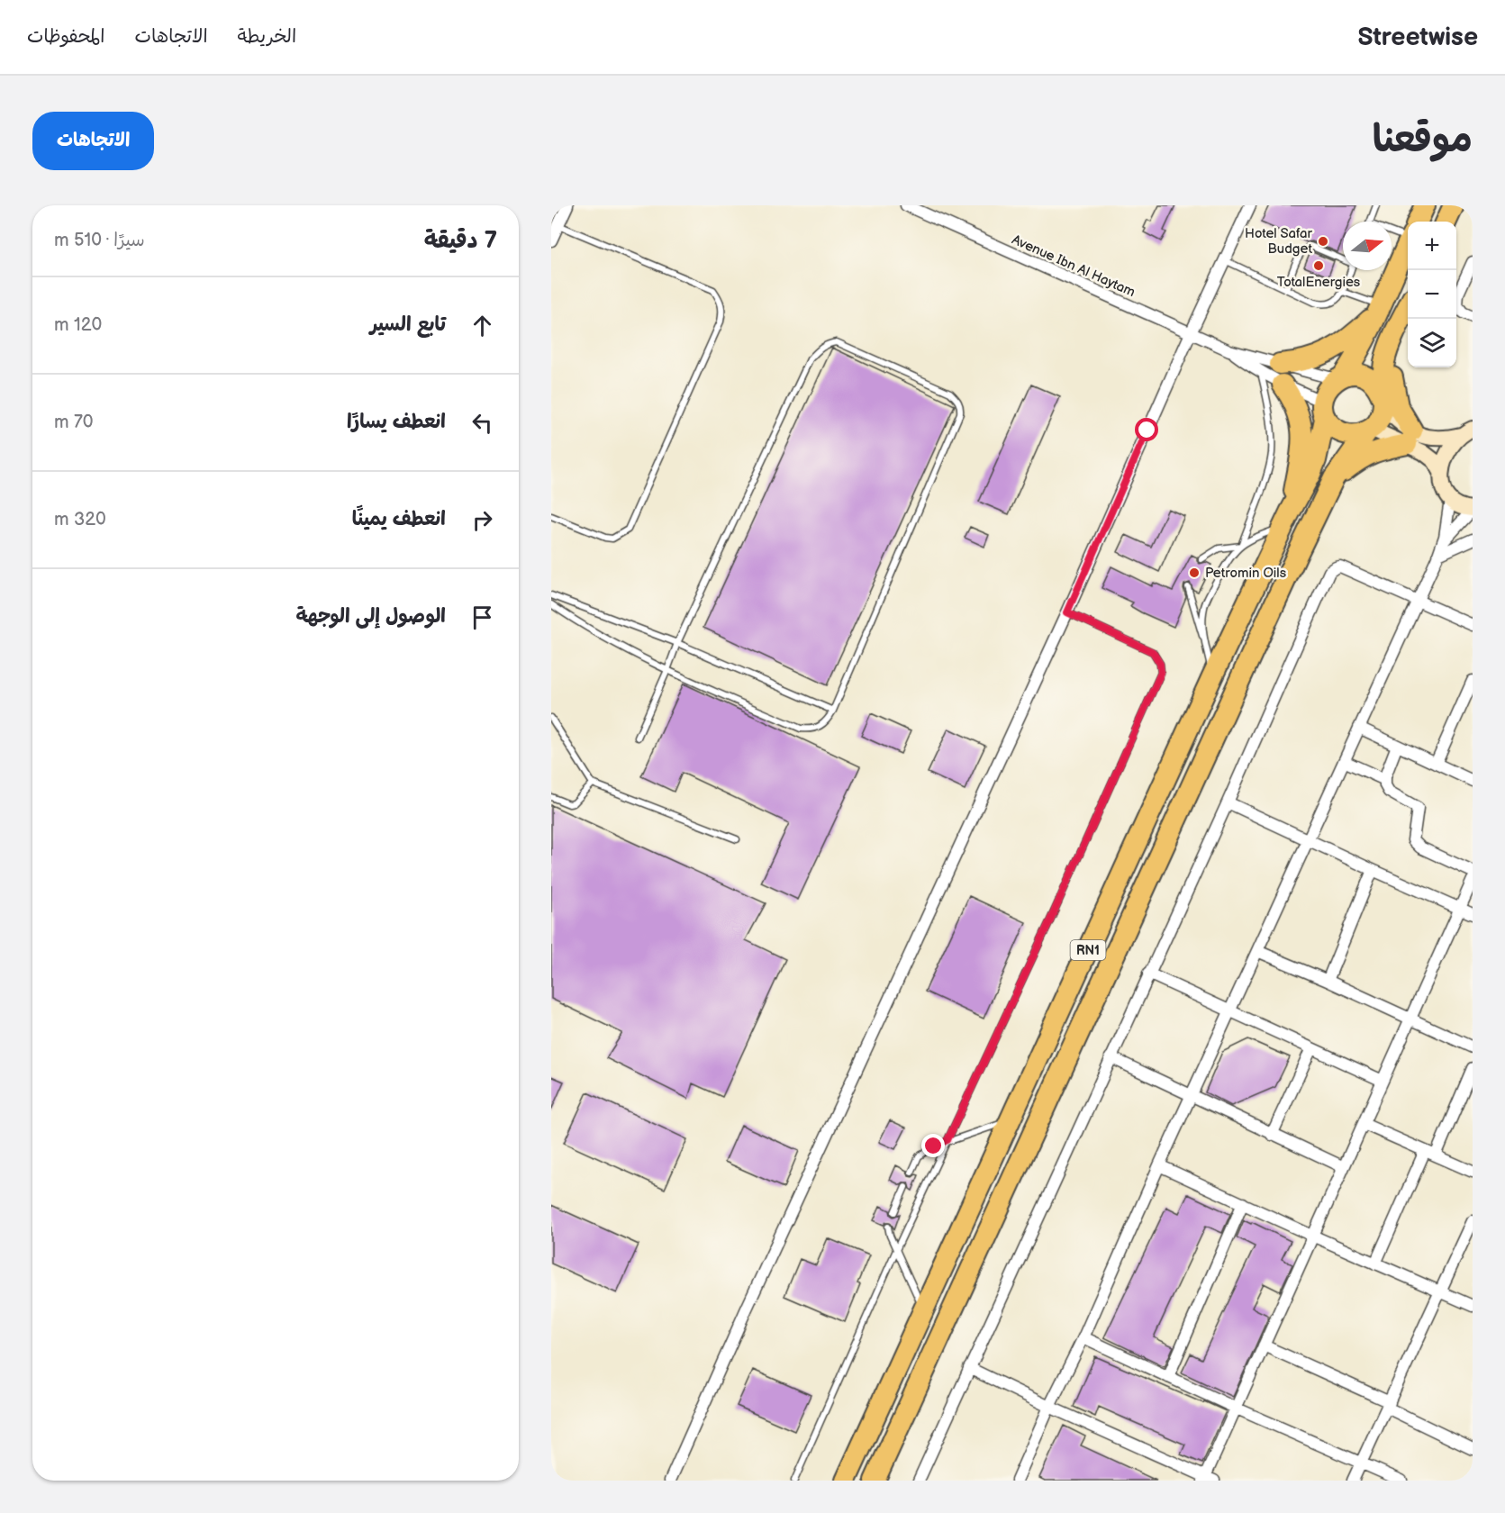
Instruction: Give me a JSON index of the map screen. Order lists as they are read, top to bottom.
{
  "streets": {
    "highway": ["RN1"],
    "street": ["Avenue Ibn Al Haytam"]
  },
  "crossings": [
    ["Avenue Ibn Al Haytam", "RN1"]
  ],
  "places": ["Hotel Safar Budget", "TotalEnergies", "Petromin Oils"],
  "north": "right",
  "page": {
    "header": "Streetwise",
    "nav": ["الخريطة", "الاتجاهات", "المحفوظات"],
    "title": "موقعنا",
    "buttons": "الاتجاهات",
    "heading": ["7 دقيقة", "سيرًا · 510 m"],
    "map_buttons": ["+", "−"],
    "list": [
      ["تابع السير", "120 m"],
      ["انعطف يسارًا", "70 m"],
      ["انعطف يمينًا", "320 m"],
      "الوصول إلى الوجهة"
    ]
  }
}
